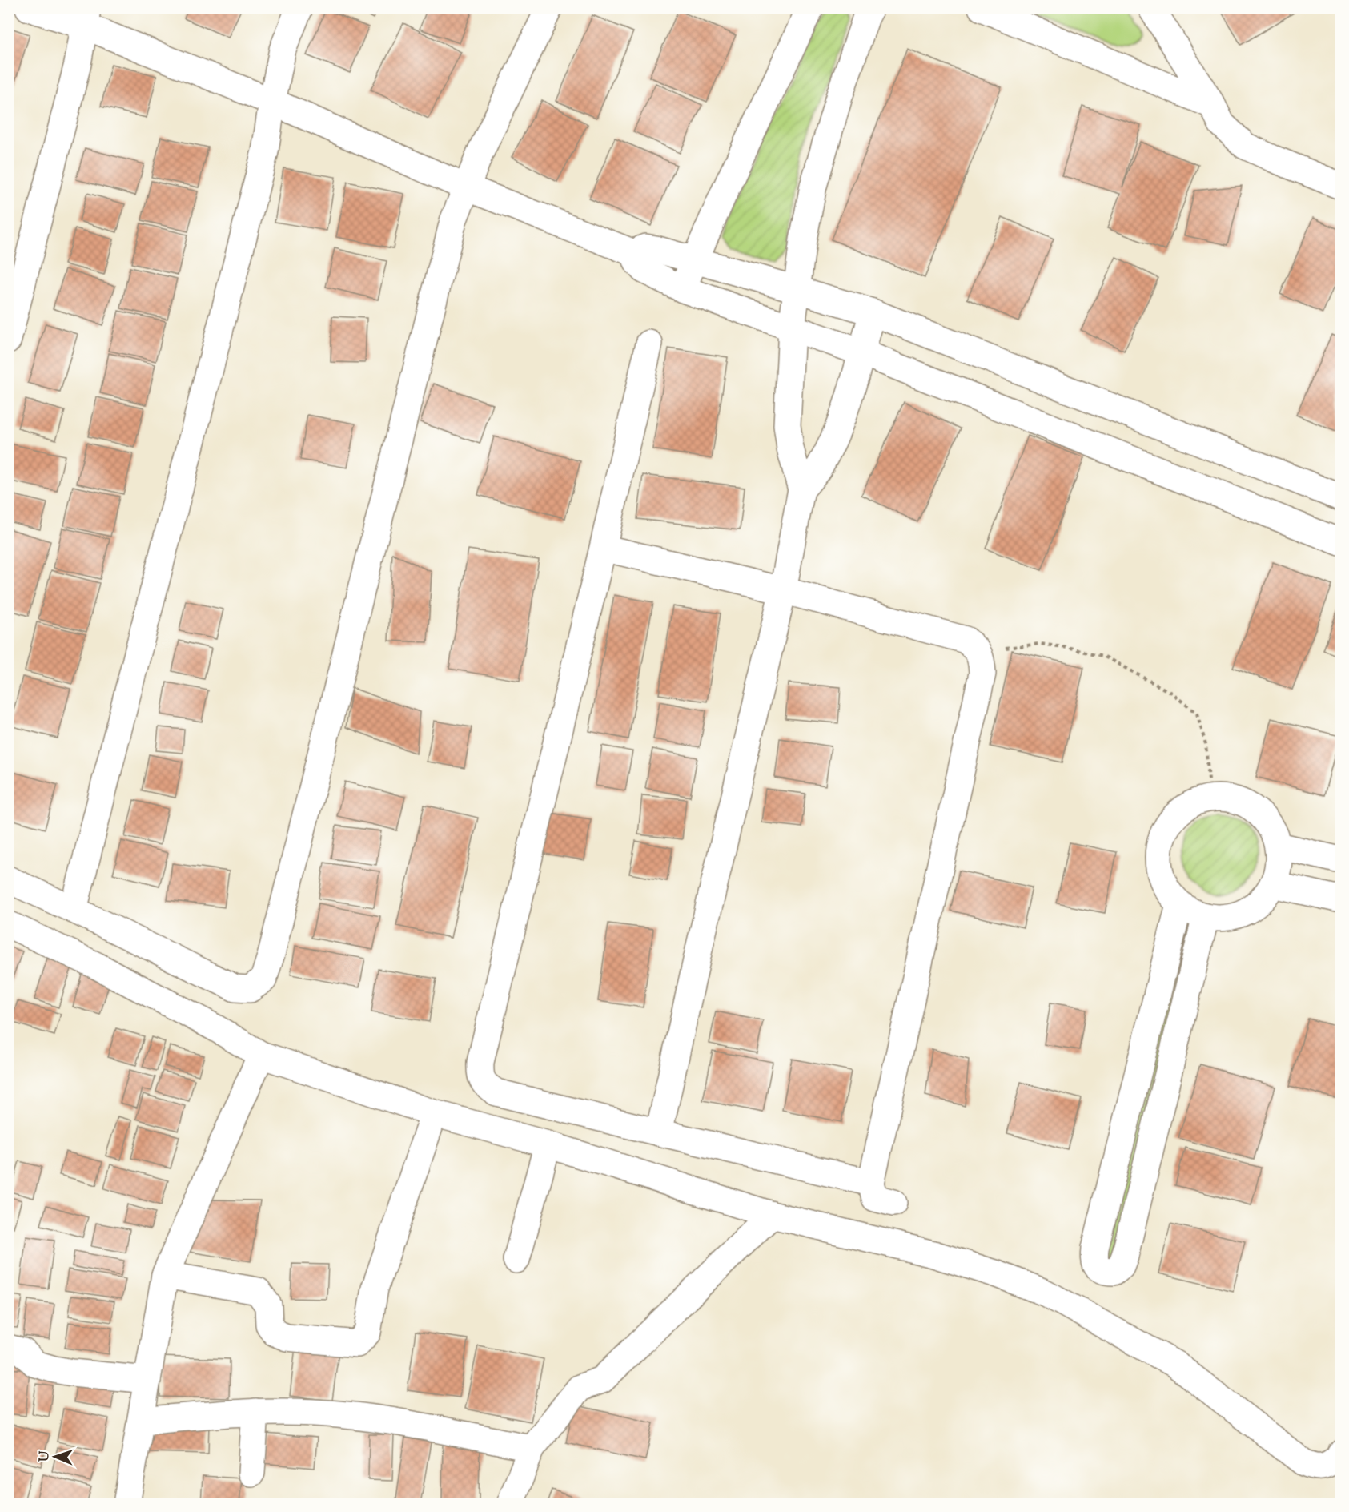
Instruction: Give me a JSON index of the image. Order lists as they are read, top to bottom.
{
  "north": "left"
}
